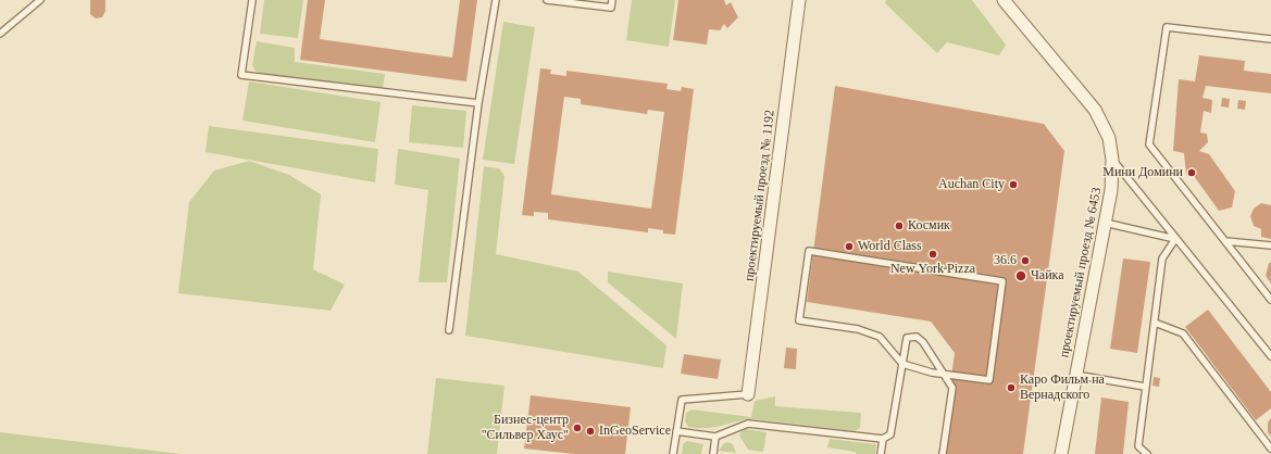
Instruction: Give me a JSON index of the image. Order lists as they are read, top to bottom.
{
  "streets": {
    "street": ["проектируемый проезд № 1192", "проектируемый проезд № 6453"]
  },
  "places": [
    "Мини Домини",
    "Auchan City",
    "Космик",
    "World Class",
    "New York Pizza",
    "36.6",
    "Чайка",
    "Каро Фильм на Вернадского",
    "Бизнес-центр \"Сильвер Хаус\"",
    "InGeoService"
  ]
}
